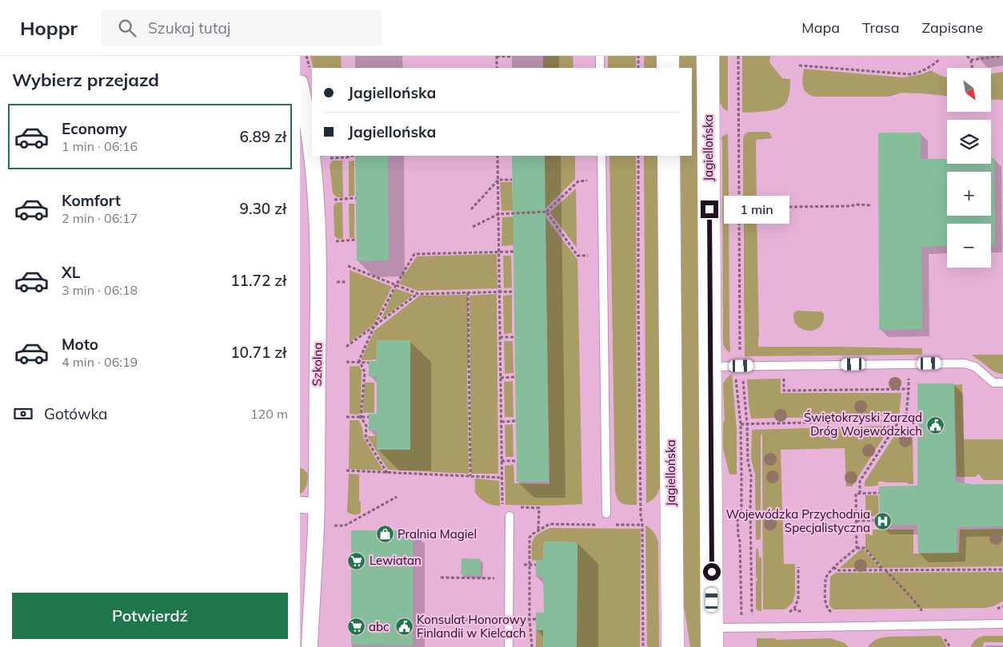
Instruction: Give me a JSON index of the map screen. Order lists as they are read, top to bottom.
{
  "streets": {
    "street": ["Jagiellońska", "Szkolna"]
  },
  "places": {
    "public building": ["Świętokrzyski Zarząd Dróg Wojewódzkich", "Konsulat Honorowy Finlandii w Kielcach"],
    "hospital": ["Wojewódzka Przychodnia Specjalistyczna"],
    "shop": ["Pralnia Magiel"],
    "supermarket": ["Lewiatan", "abc"]
  },
  "north": "bottom right",
  "page": {
    "header": "Hoppr",
    "search": "Szukaj tutaj",
    "nav": ["Mapa", "Trasa", "Zapisane"],
    "heading": "Wybierz przejazd",
    "map_buttons": ["+", "−"],
    "banner": ["Jagiellońska", "Jagiellońska"],
    "list": [
      {
        "name": "Economy",
        "note": "1 min · 06:16",
        "value": "6.89 zł"
      },
      {
        "name": "Komfort",
        "note": "2 min · 06:17",
        "value": "9.30 zł"
      },
      {
        "name": "XL",
        "note": "3 min · 06:18",
        "value": "11.72 zł"
      },
      {
        "name": "Moto",
        "note": "4 min · 06:19",
        "value": "10.71 zł"
      }
    ],
    "bubble": "1 min",
    "pay": ["Gotówka", "120 m"],
    "buttons": "Potwierdź"
  }
}
